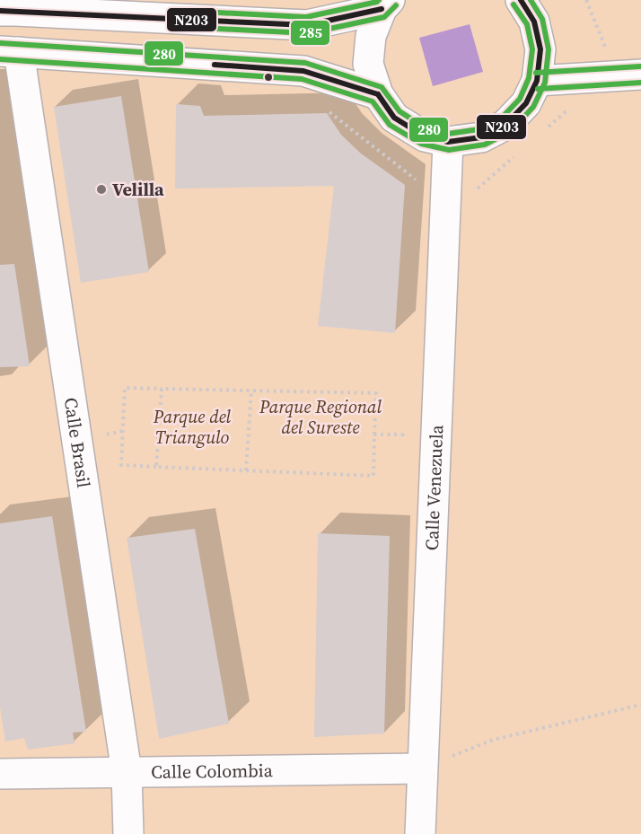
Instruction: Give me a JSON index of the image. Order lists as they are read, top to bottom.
{
  "streets": {
    "street": ["Calle Brasil", "Calle Venezuela", "Calle Colombia"]
  },
  "crossings": [
    ["Calle Brasil", "Calle Colombia"],
    ["Calle Venezuela", "Calle Colombia"]
  ],
  "parks": ["Parque Regional del Sureste", "Parque del Triangulo"],
  "places": ["Velilla"],
  "lines": ["transit line N203", "transit line 285", "transit line 280"]
}
